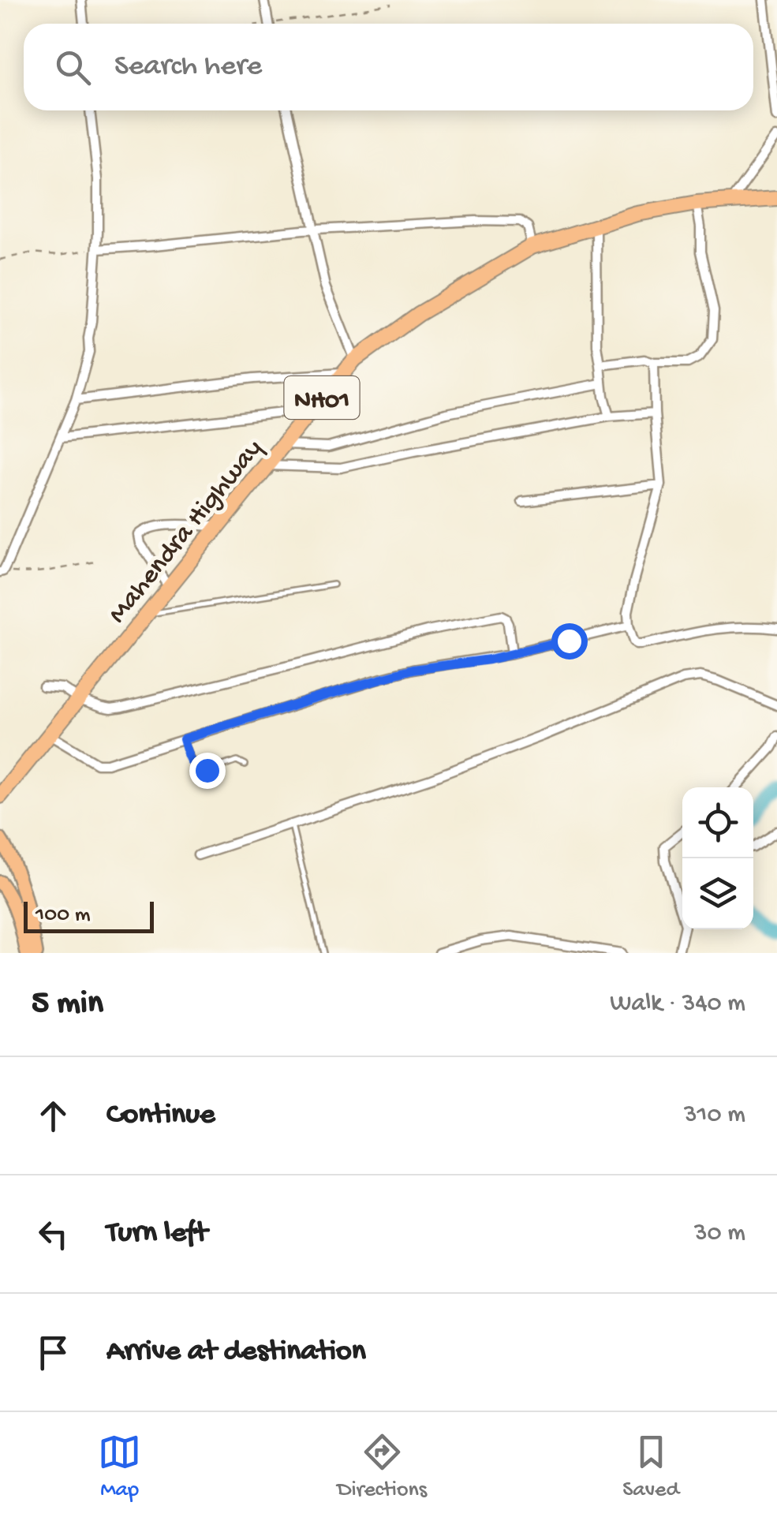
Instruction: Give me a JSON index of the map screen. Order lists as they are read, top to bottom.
{
  "streets": {
    "highway": ["NH01", "Mahendra Highway"]
  },
  "scale_bar": "100 m",
  "page": {
    "search": "Search here",
    "scale": "100 m",
    "heading": ["5 min", "Walk · 340 m"],
    "list": [
      ["Continue", "310 m"],
      ["Turn left", "30 m"],
      "Arrive at destination"
    ],
    "nav": ["Map", "Directions", "Saved"]
  }
}
